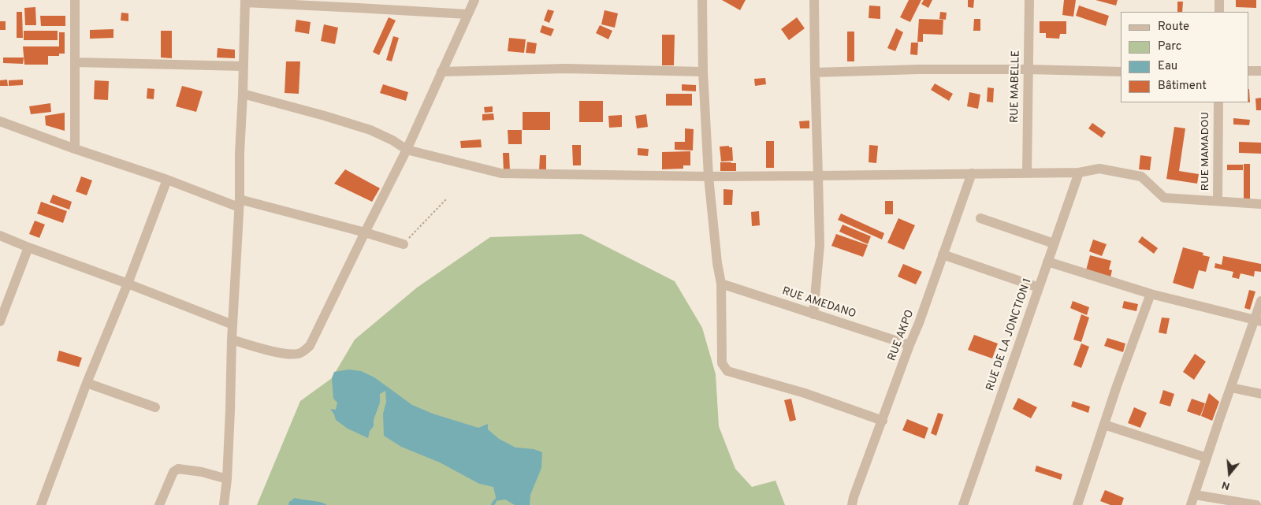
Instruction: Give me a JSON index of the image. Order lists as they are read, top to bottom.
{
  "streets": {
    "street": [
      "RUE MABELLE",
      "RUE MAMADOU",
      "RUE AMEDANO",
      "RUE DE LA JONCTION 1",
      "RUE AKPO"
    ]
  },
  "crossings": [
    ["RUE AMEDANO", "RUE AKPO"]
  ],
  "legend": [
    "Route",
    "Parc",
    "Eau",
    "Bâtiment"
  ],
  "north": "bottom"
}
